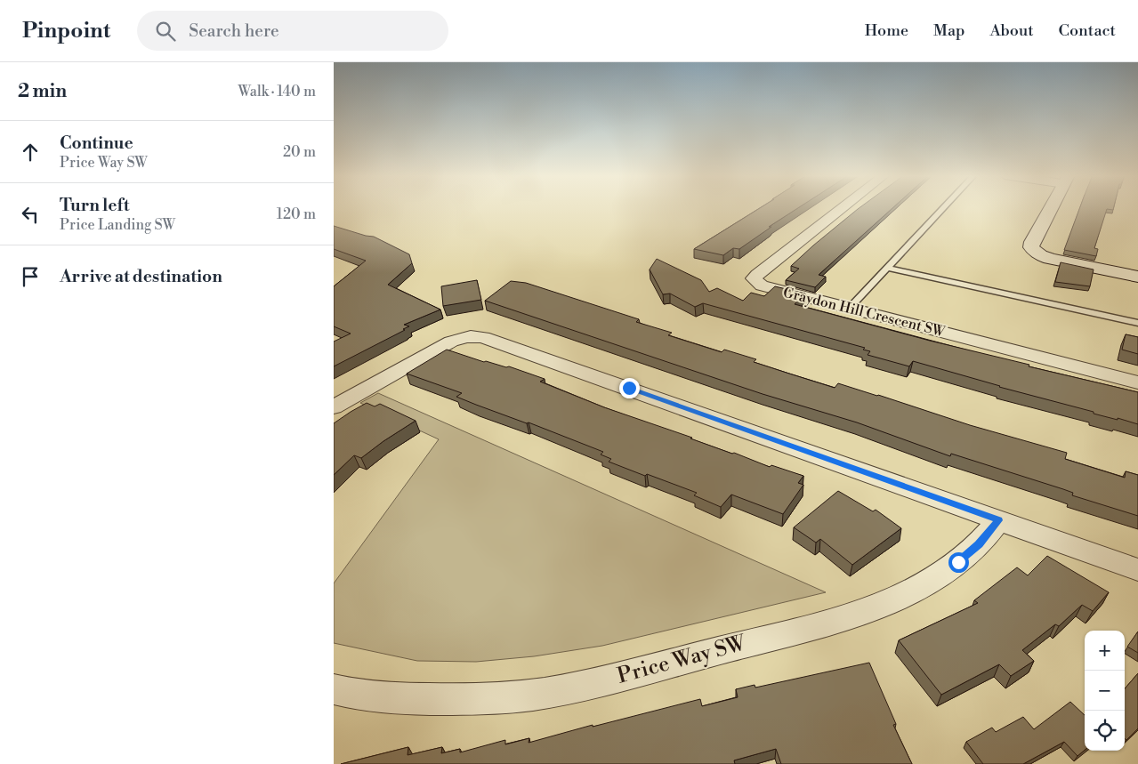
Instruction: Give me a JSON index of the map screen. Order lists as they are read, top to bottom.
{
  "streets": {
    "street": ["Graydon Hill Crescent SW", "Price Way SW"]
  },
  "page": {
    "header": "Pinpoint",
    "search": "Search here",
    "nav": [
      "Home",
      "Map",
      "About",
      "Contact"
    ],
    "heading": ["2 min", "Walk · 140 m"],
    "list": [
      ["Continue", "Price Way SW", "20 m"],
      ["Turn left", "Price Landing SW", "120 m"],
      "Arrive at destination"
    ],
    "map_buttons": ["+", "−"]
  }
}
